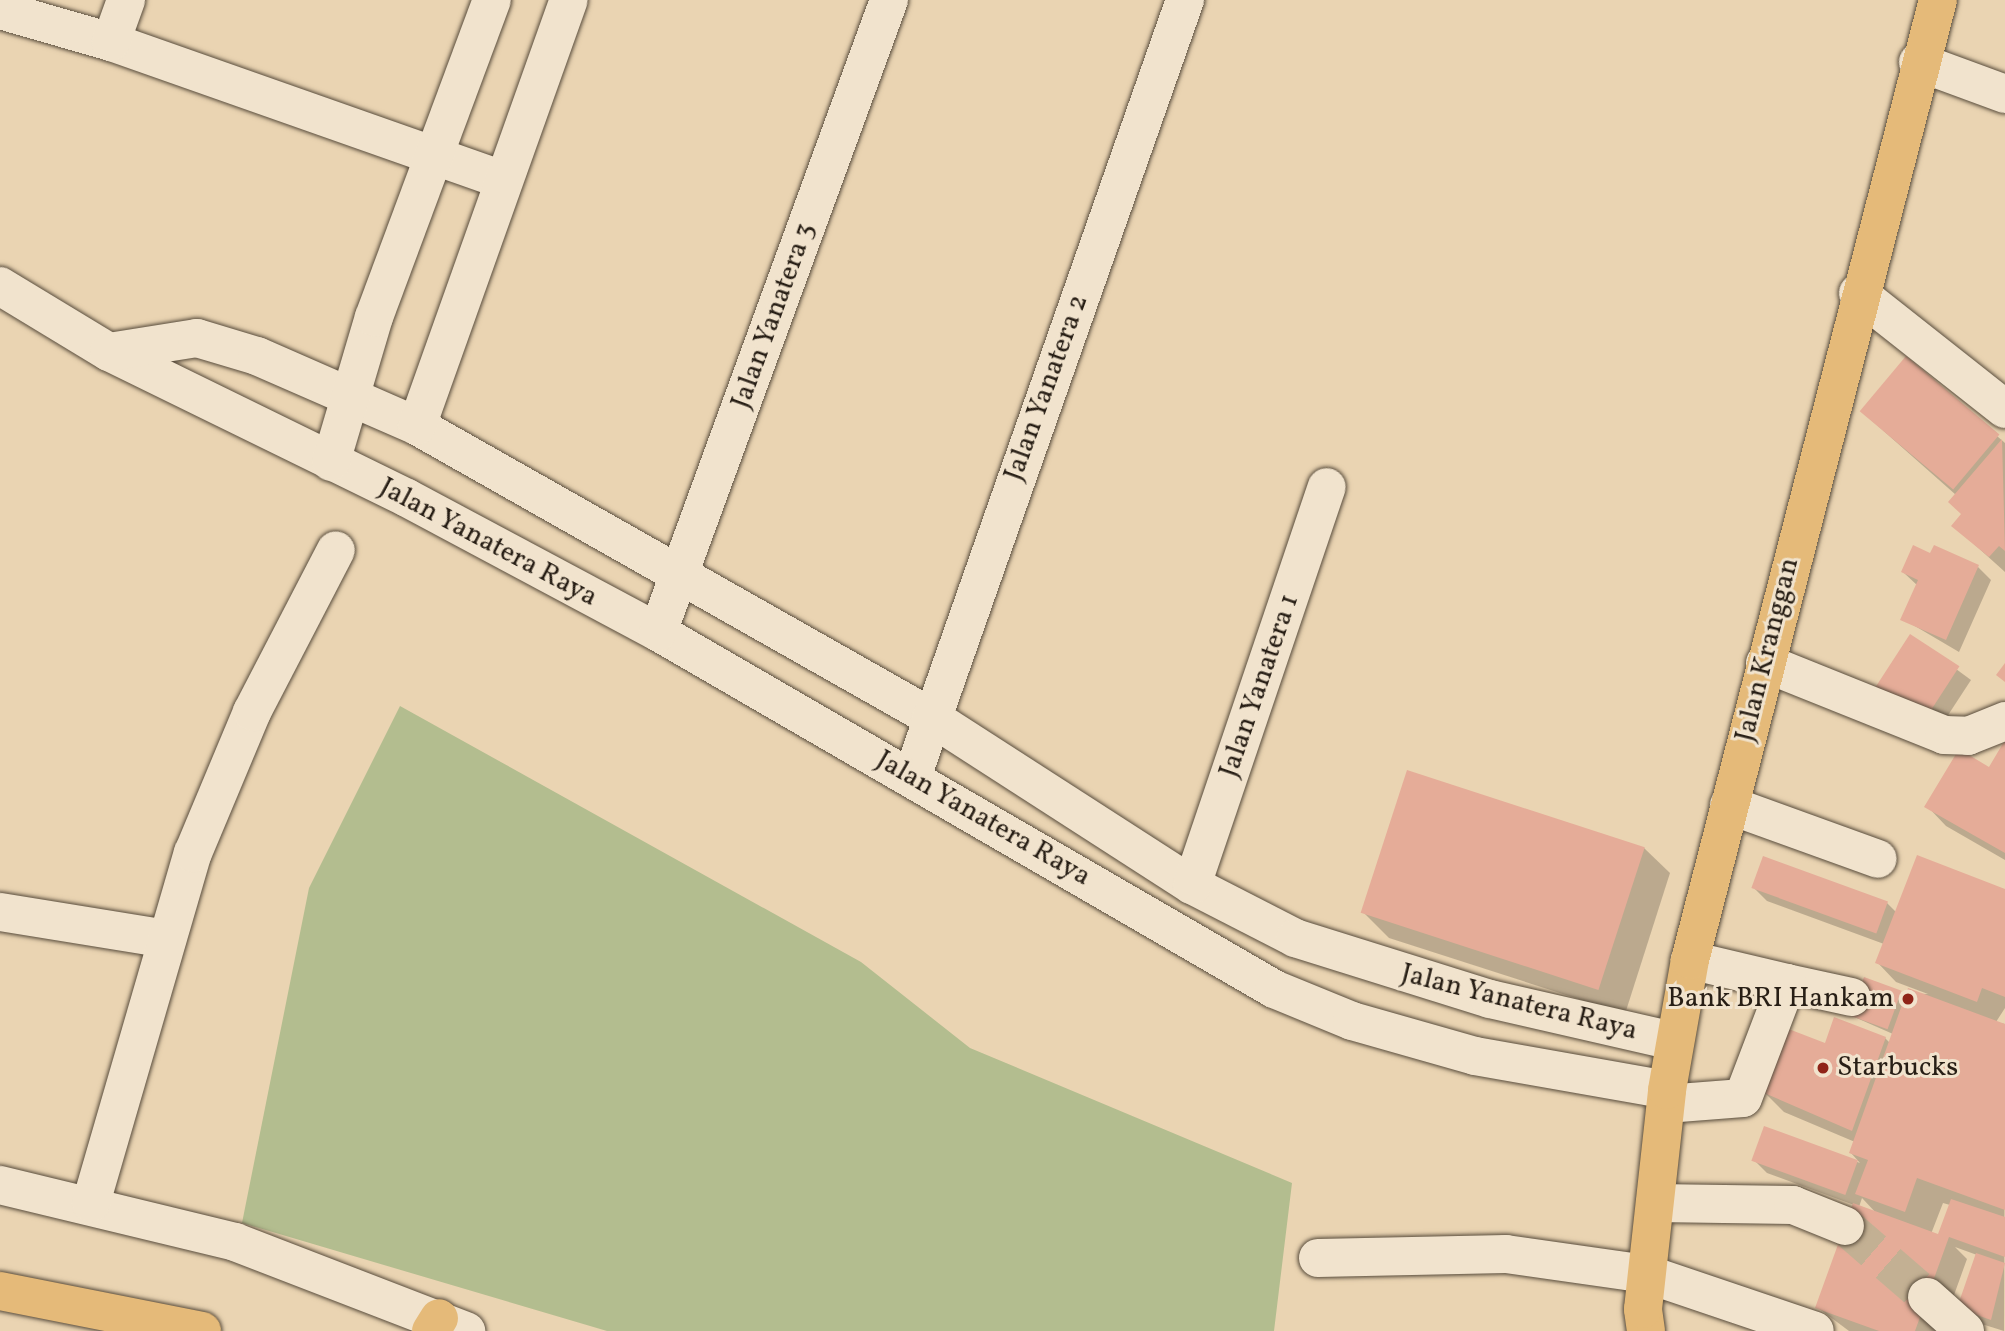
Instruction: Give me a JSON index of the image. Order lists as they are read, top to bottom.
{
  "streets": {
    "main road": ["Jalan Kranggan"],
    "street": [
      "Jalan Yanatera 3",
      "Jalan Yanatera 2",
      "Jalan Yanatera Raya",
      "Jalan Yanatera 1"
    ]
  },
  "crossings": [
    ["Jalan Yanatera 3", "Jalan Yanatera Raya"],
    ["Jalan Yanatera 2", "Jalan Yanatera Raya"],
    ["Jalan Yanatera Raya", "Jalan Kranggan"],
    ["Jalan Yanatera Raya", "Jalan Yanatera 1"]
  ],
  "places": ["Bank BRI Hankam", "Starbucks"]
}
